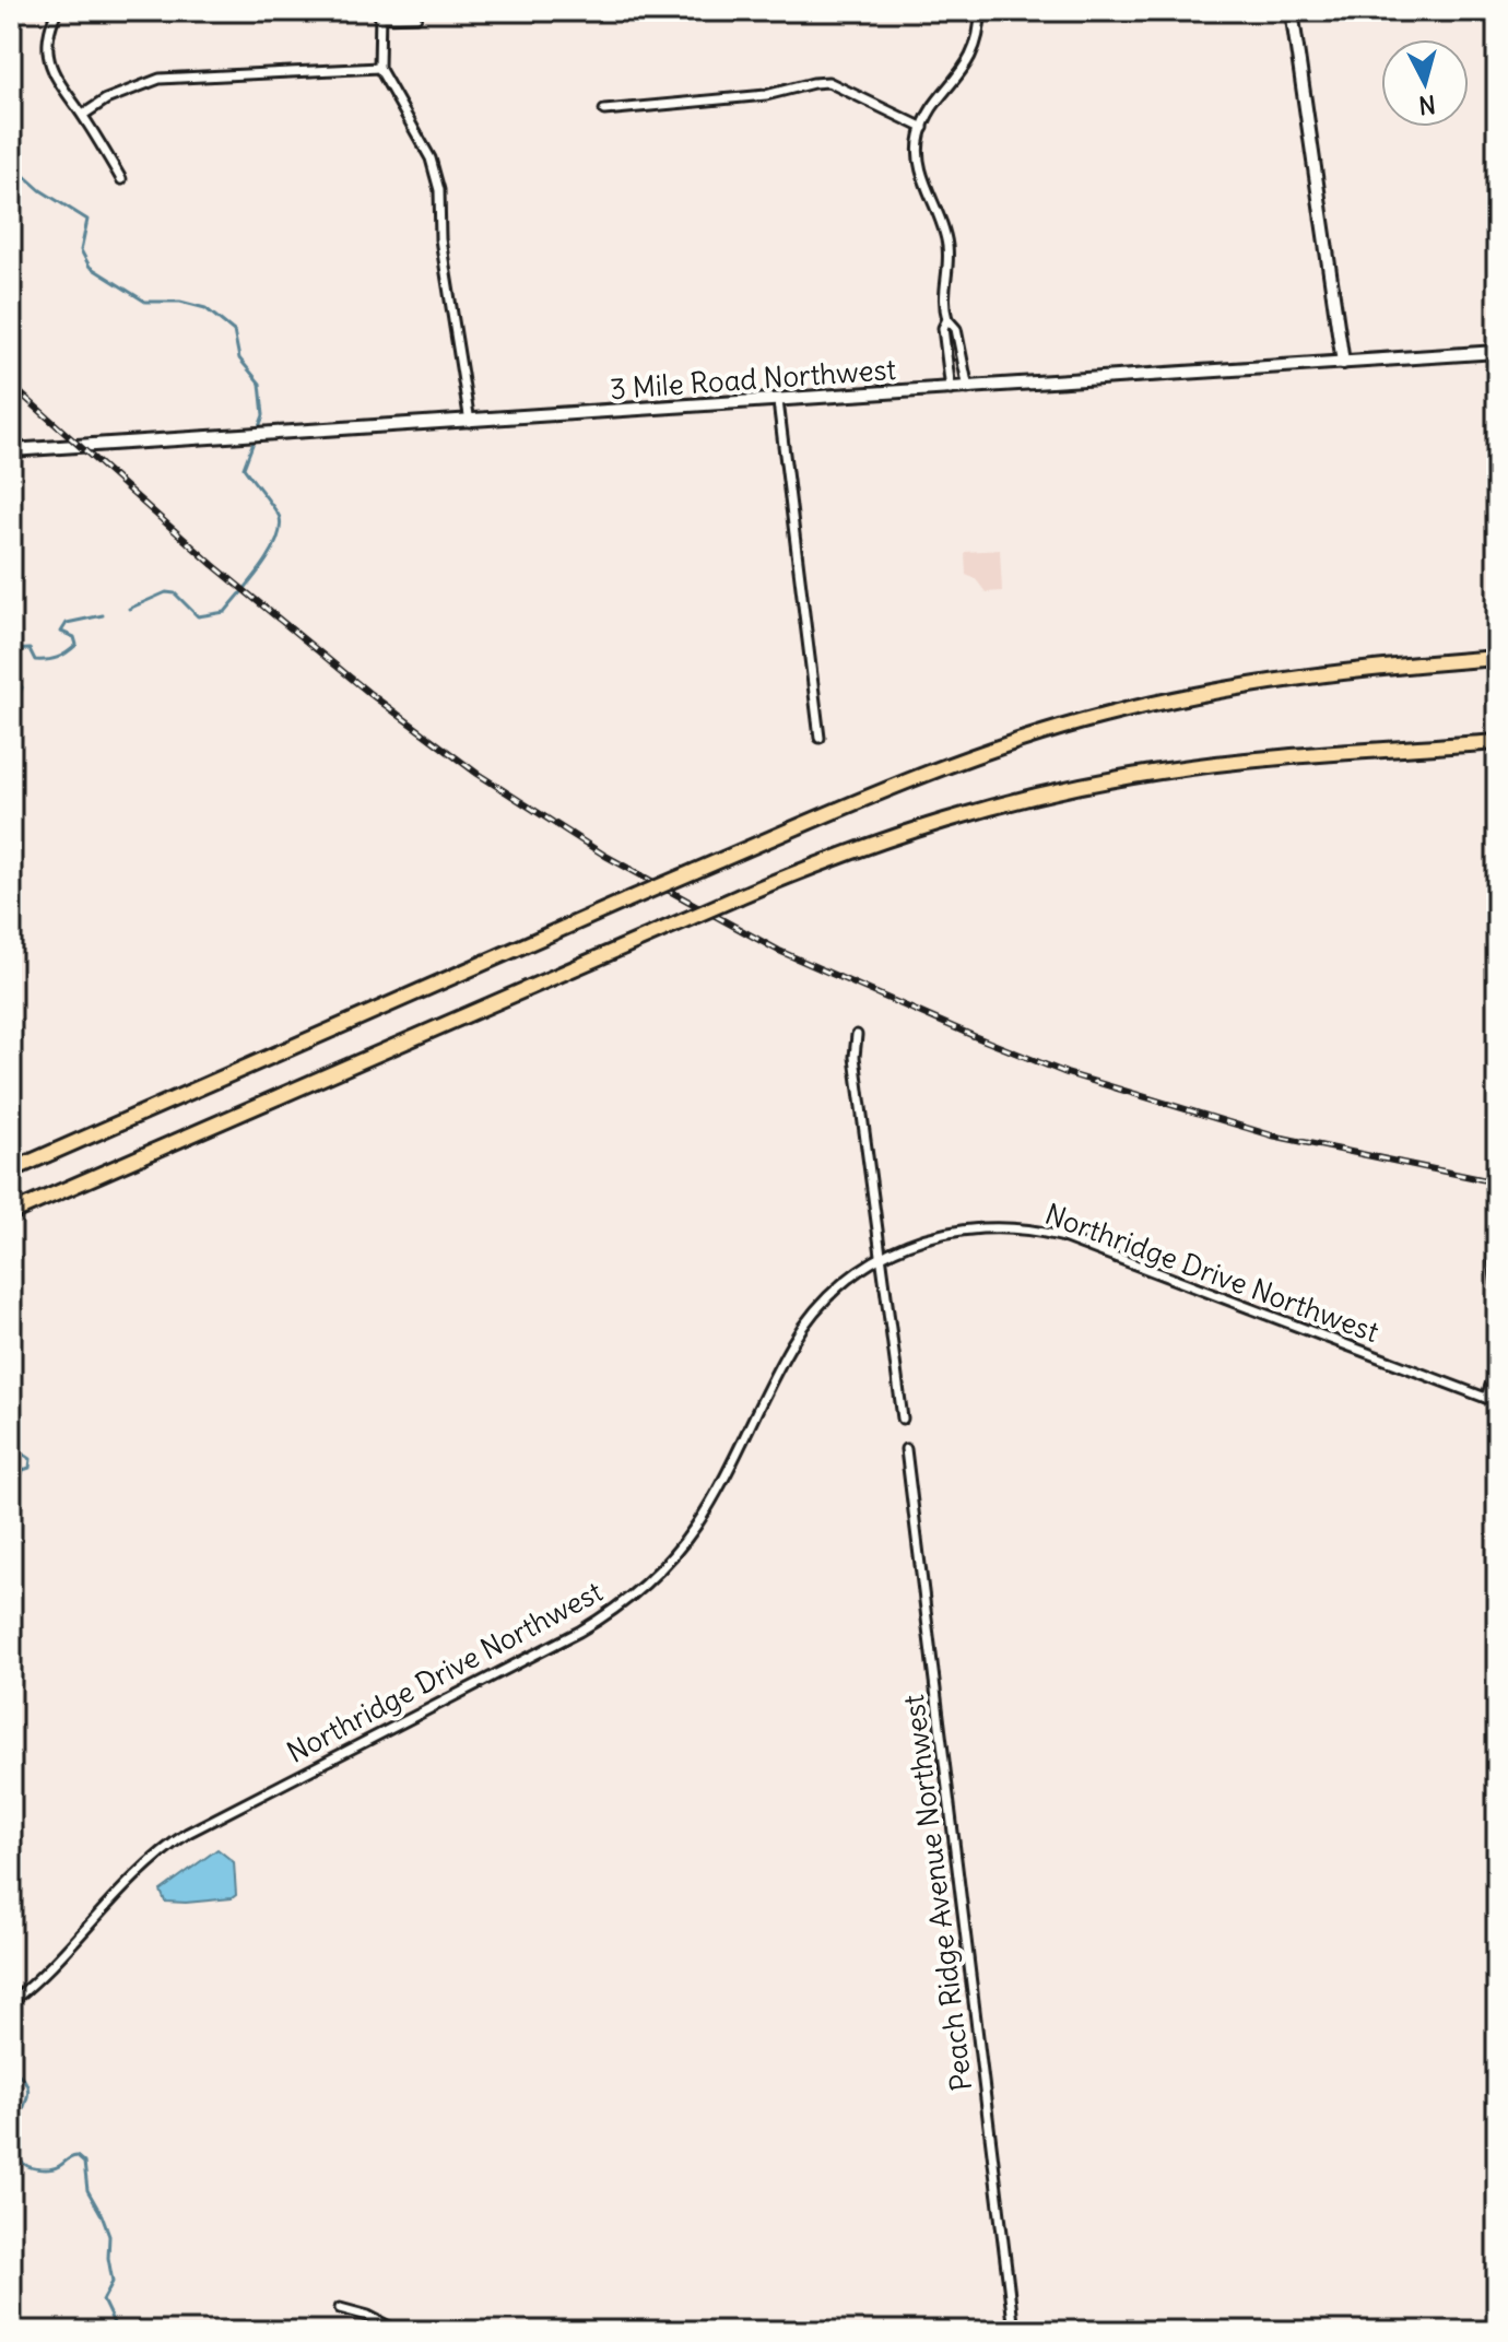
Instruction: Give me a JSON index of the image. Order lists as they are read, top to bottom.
{
  "streets": {
    "main road": ["3 Mile Road Northwest"],
    "street": ["Northridge Drive Northwest", "Peach Ridge Avenue Northwest"]
  },
  "north": "bottom"
}
